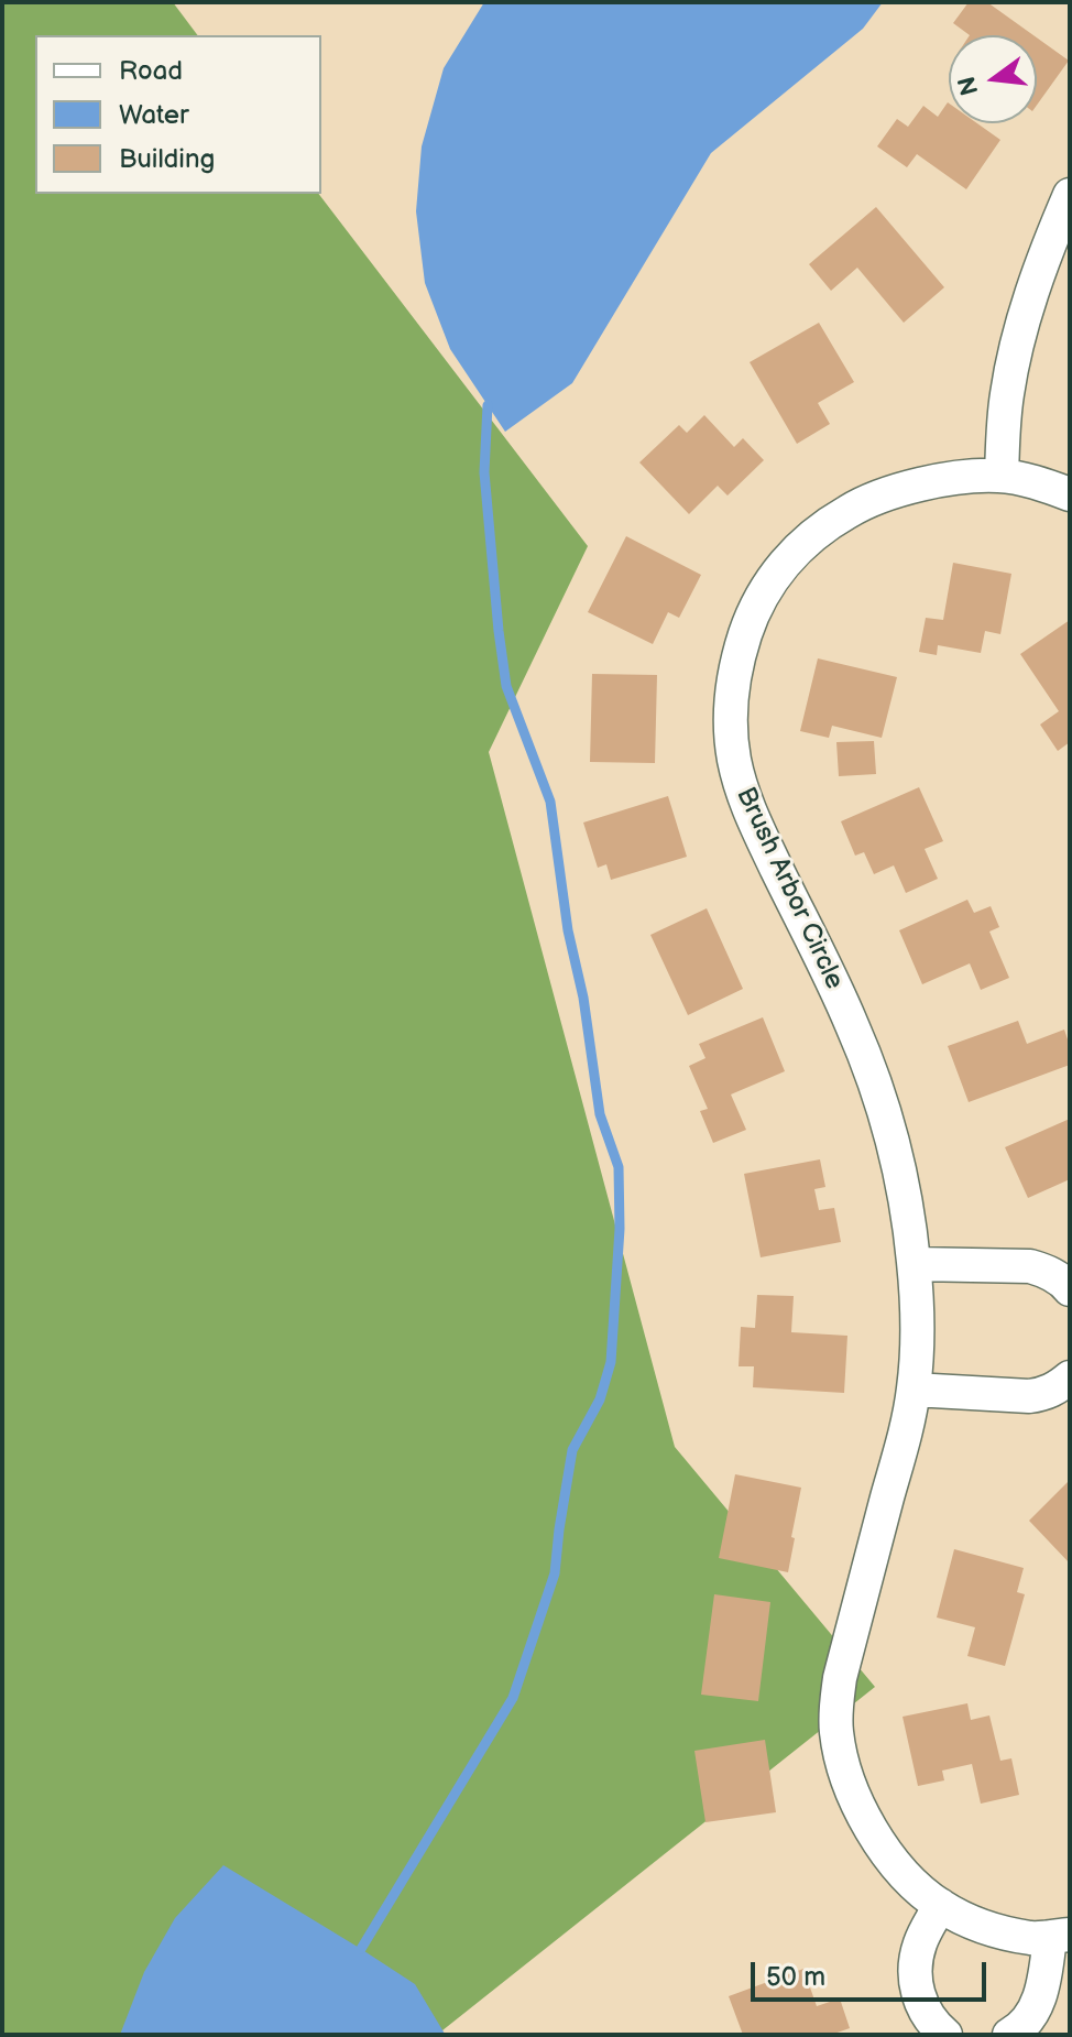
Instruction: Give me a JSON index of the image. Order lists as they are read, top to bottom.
{
  "streets": {
    "street": ["Brush Arbor Circle"]
  },
  "legend": ["Road", "Water", "Building"],
  "scale_bar": "50 m",
  "north": "left"
}
